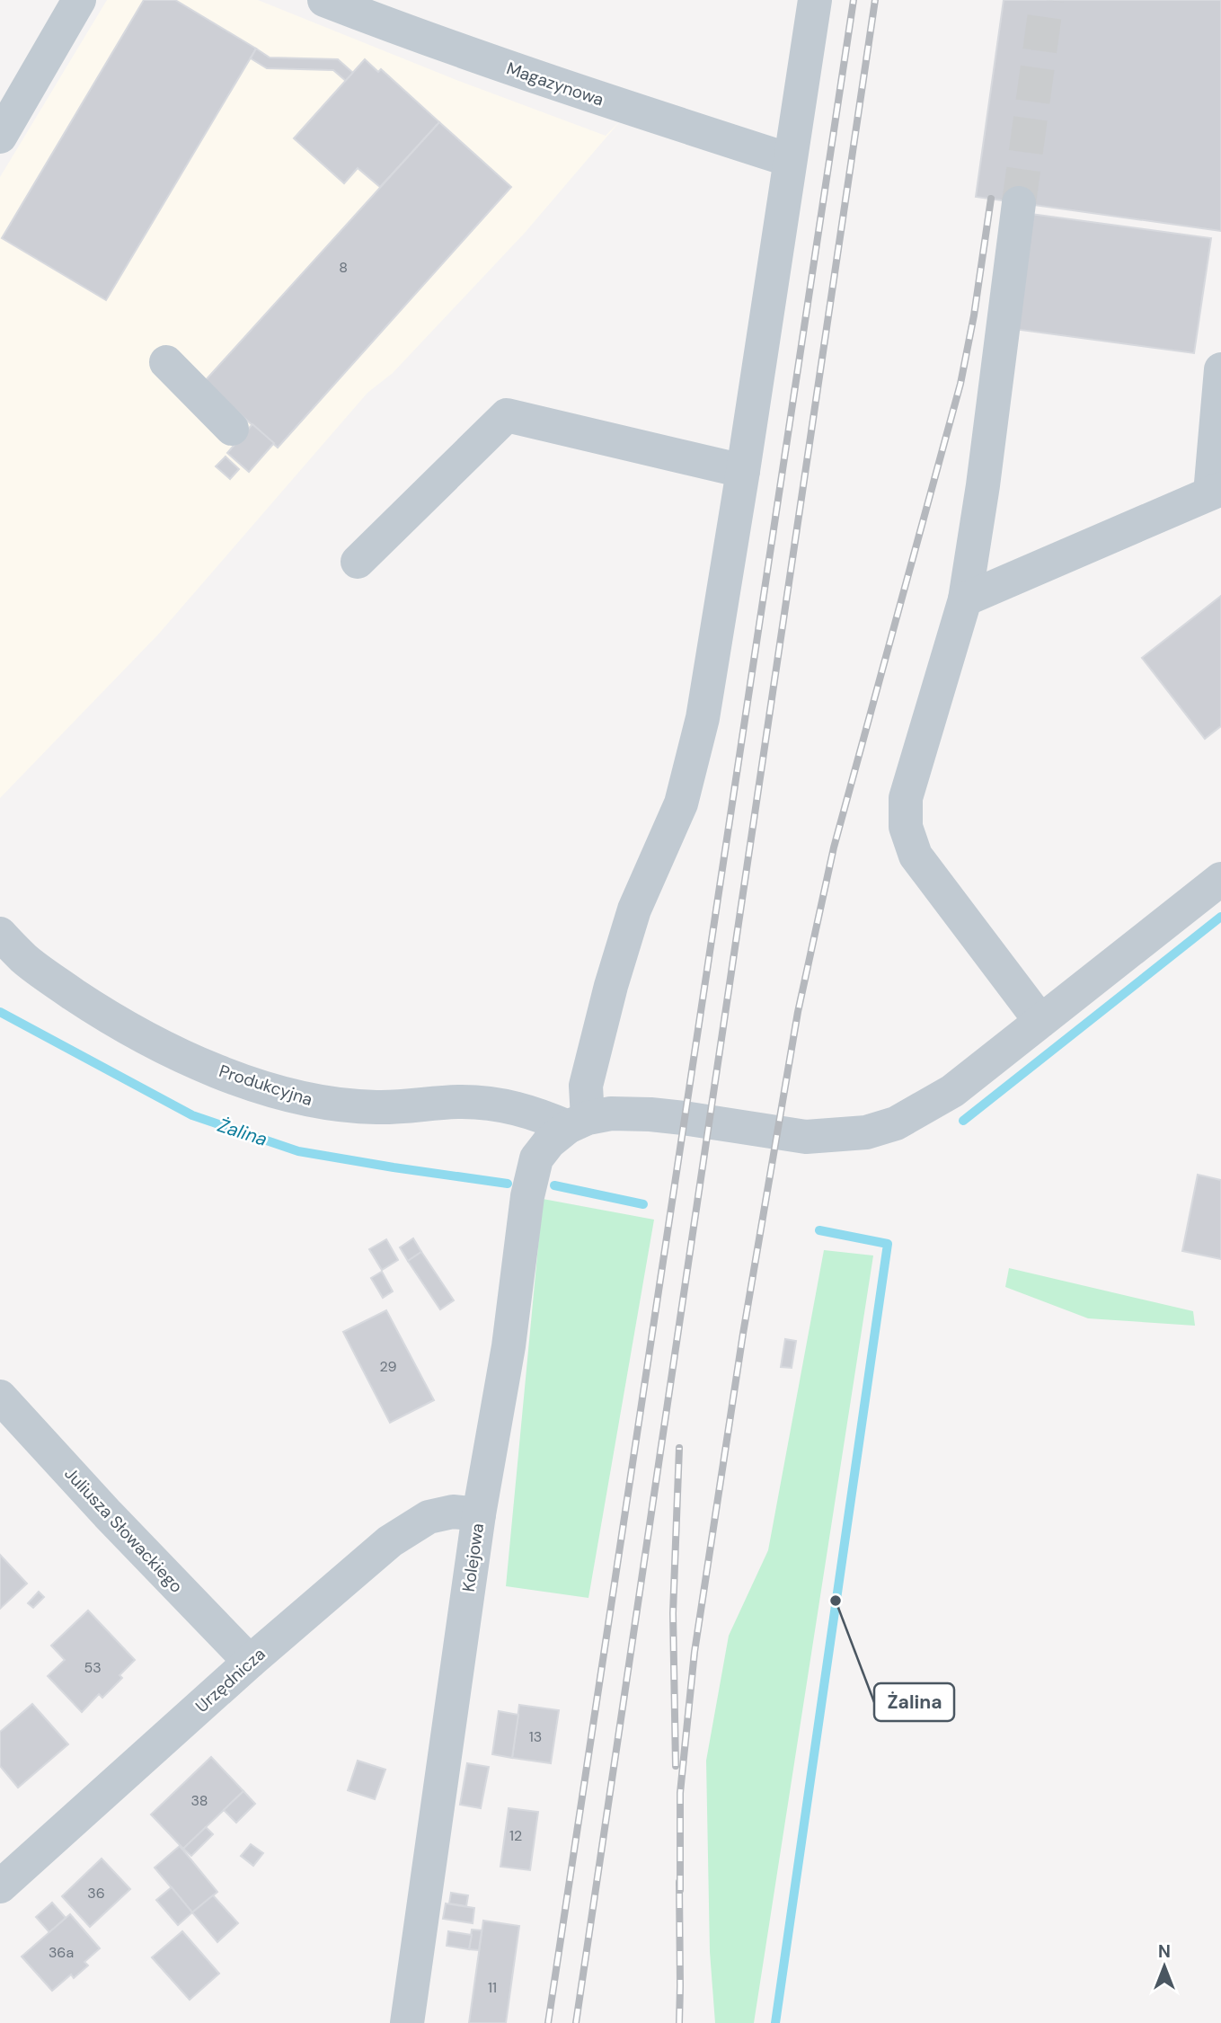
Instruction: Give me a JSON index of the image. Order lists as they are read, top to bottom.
{
  "streets": {
    "street": [
      "Magazynowa",
      "Produkcyjna",
      "Juliusza Słowackiego",
      "Kolejowa",
      "Urzędnicza"
    ]
  },
  "crossings": [
    ["Produkcyjna", "Kolejowa"],
    ["Juliusza Słowackiego", "Urzędnicza"],
    ["Kolejowa", "Urzędnicza"]
  ],
  "water": ["Żalina"],
  "places": ["Żalina"],
  "house_numbers": [
    "8",
    "29",
    "53",
    "13",
    "38",
    "12",
    "36",
    "36a",
    "11"
  ],
  "north": "top"
}
